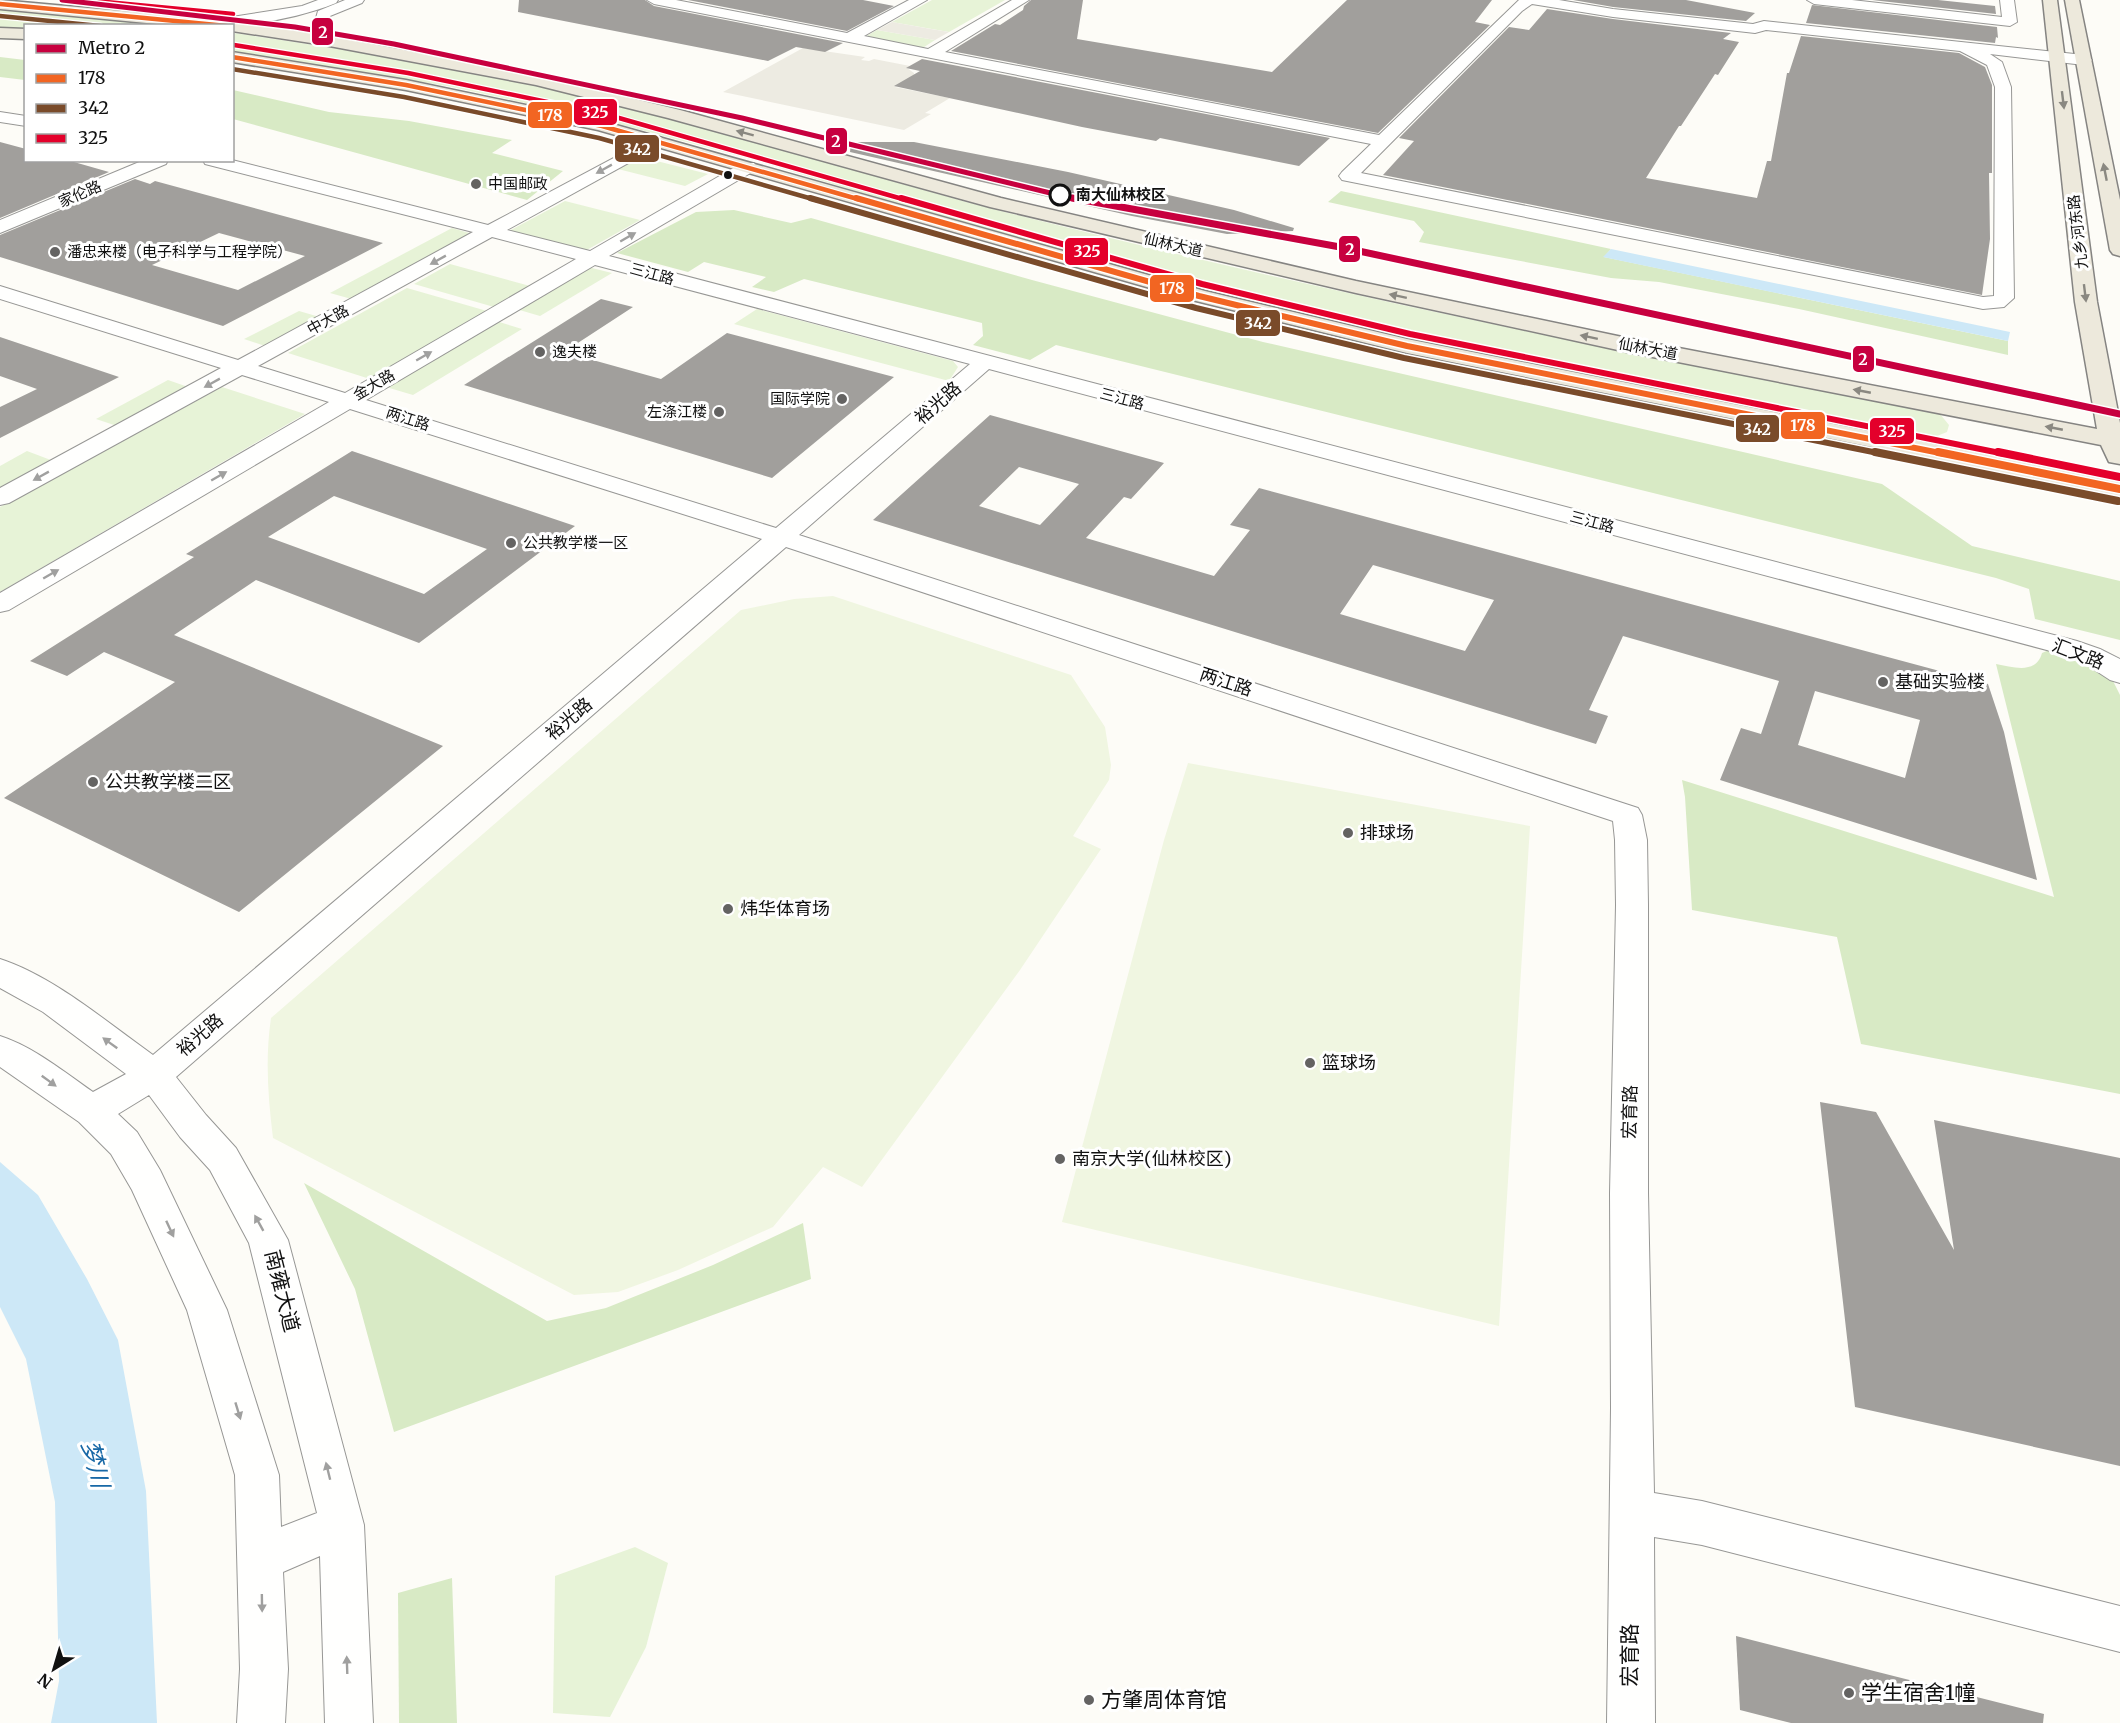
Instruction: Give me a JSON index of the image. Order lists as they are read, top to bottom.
{
  "streets": {
    "main road": ["九乡河东路", "仙林大道"],
    "street": [
      "家伦路",
      "三江路",
      "中大路",
      "金大路",
      "裕光路",
      "两江路",
      "汇文路",
      "宏育路",
      "南雍大道"
    ]
  },
  "crossings": [
    ["九乡河东路", "仙林大道"],
    ["三江路", "中大路"],
    ["三江路", "金大路"],
    ["三江路", "裕光路"],
    ["三江路", "汇文路"],
    ["中大路", "两江路"],
    ["金大路", "两江路"],
    ["裕光路", "两江路"],
    ["裕光路", "南雍大道"],
    ["两江路", "宏育路"]
  ],
  "one_way": ["中大路", "金大路"],
  "water": ["梦川"],
  "places": [
    "中国邮政",
    "南大仙林校区",
    "潘忠来楼（电子科学与工程学院）",
    "逸夫楼",
    "国际学院",
    "左涤江楼",
    "公共教学楼一区",
    "基础实验楼",
    "公共教学楼二区",
    "排球场",
    "炜华体育场",
    "篮球场",
    "南京大学(仙林校区)",
    "学生宿舍1幢",
    "方肇周体育馆"
  ],
  "lines": [
    "metro line 2",
    "transit line 325",
    "transit line 178",
    "transit line 342"
  ],
  "legend": [
    "Metro 2",
    "178",
    "342",
    "325"
  ],
  "north": "bottom left"
}
